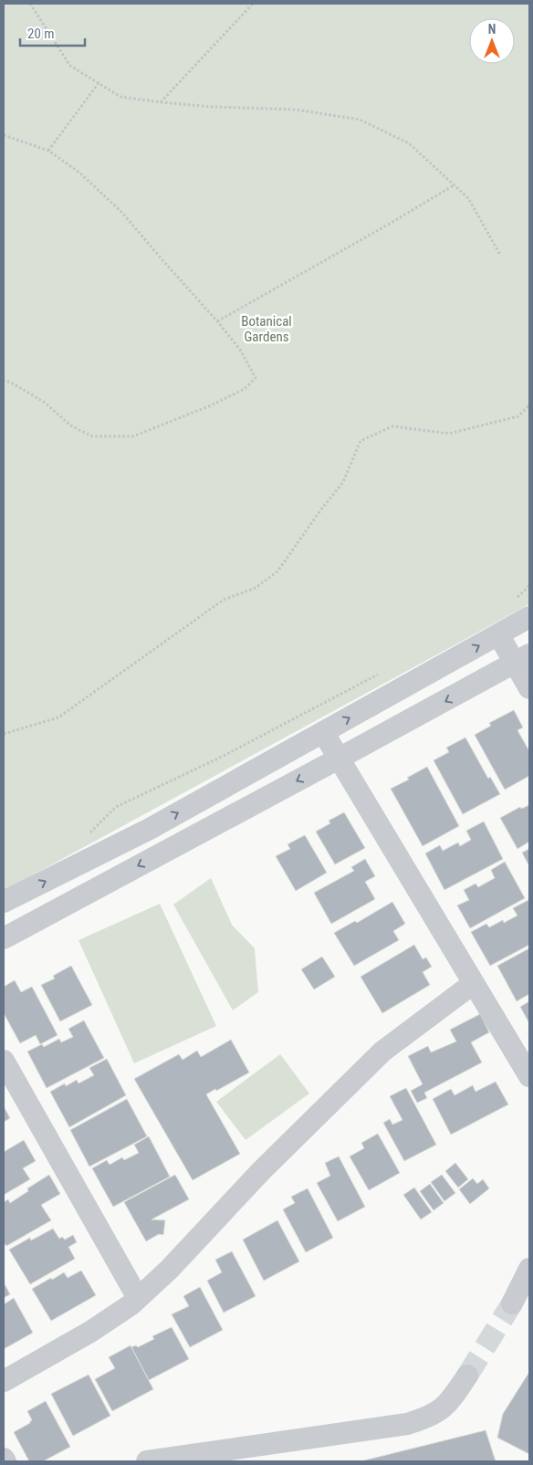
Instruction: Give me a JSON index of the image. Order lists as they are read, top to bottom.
{
  "parks": ["Botanical Gardens"],
  "scale_bar": "20 m",
  "north": "top"
}
